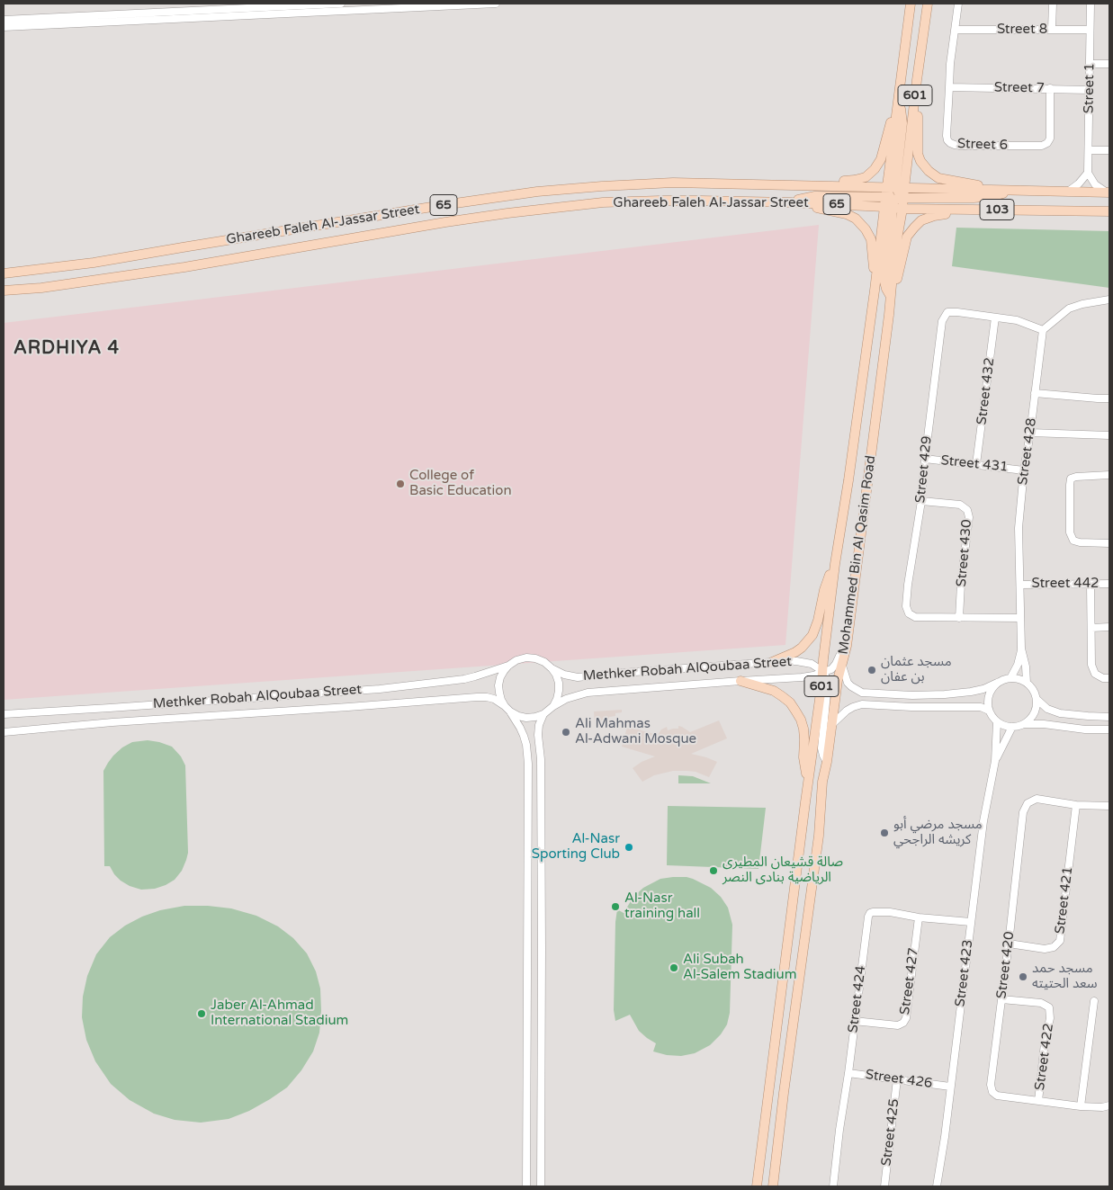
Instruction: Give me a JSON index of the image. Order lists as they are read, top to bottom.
{
  "streets": {
    "main road": [
      "601",
      "Ghareeb Faleh Al-Jassar Street",
      "65",
      "103",
      "Mohammed Bin Al Qasim Road"
    ],
    "street": [
      "Street 8",
      "Street 7",
      "Street 1",
      "Street 6",
      "Street 432",
      "Street 428",
      "Street 431",
      "Street 429",
      "Street 430",
      "Street 442",
      "Methker Robah AlQoubaa Street",
      "Street 421",
      "Street 420",
      "Street 423",
      "Street 427",
      "Street 424",
      "Street 422",
      "Street 426",
      "Street 425"
    ]
  },
  "crossings": [
    ["Street 8", "Street 1"],
    ["Street 8", "Street 6"],
    ["Street 7", "Street 1"],
    ["Street 7", "Street 6"],
    ["Ghareeb Faleh Al-Jassar Street", "103"],
    ["Ghareeb Faleh Al-Jassar Street", "Mohammed Bin Al Qasim Road"],
    ["103", "Mohammed Bin Al Qasim Road"],
    ["Street 432", "Street 431"],
    ["Street 432", "Street 429"],
    ["Street 428", "Street 431"],
    ["Street 428", "Street 429"],
    ["Street 428", "Street 442"],
    ["Street 428", "Street 423"],
    ["Street 431", "Street 429"],
    ["Street 429", "Street 430"],
    ["Mohammed Bin Al Qasim Road", "Methker Robah AlQoubaa Street"],
    ["Street 421", "Street 420"],
    ["Street 420", "Street 422"],
    ["Street 423", "Street 424"],
    ["Street 423", "Street 426"],
    ["Street 427", "Street 424"],
    ["Street 424", "Street 426"],
    ["Street 426", "Street 425"]
  ],
  "districts": ["ARDHIYA 4"],
  "places": [
    "College of Basic Education",
    "مسجد عثمان بن عفان",
    "Ali Mahmas Al-Adwani Mosque",
    "مسجد مرضي أبو كريشه الراجحي",
    "Al-Nasr Sporting Club",
    "صالة قشيعان المطيرى الرياضية بنادى النصر",
    "Al-Nasr training hall",
    "Ali Subah Al-Salem Stadium",
    "مسجد حمد سعد الحتيته",
    "Jaber Al-Ahmad International Stadium"
  ]
}
